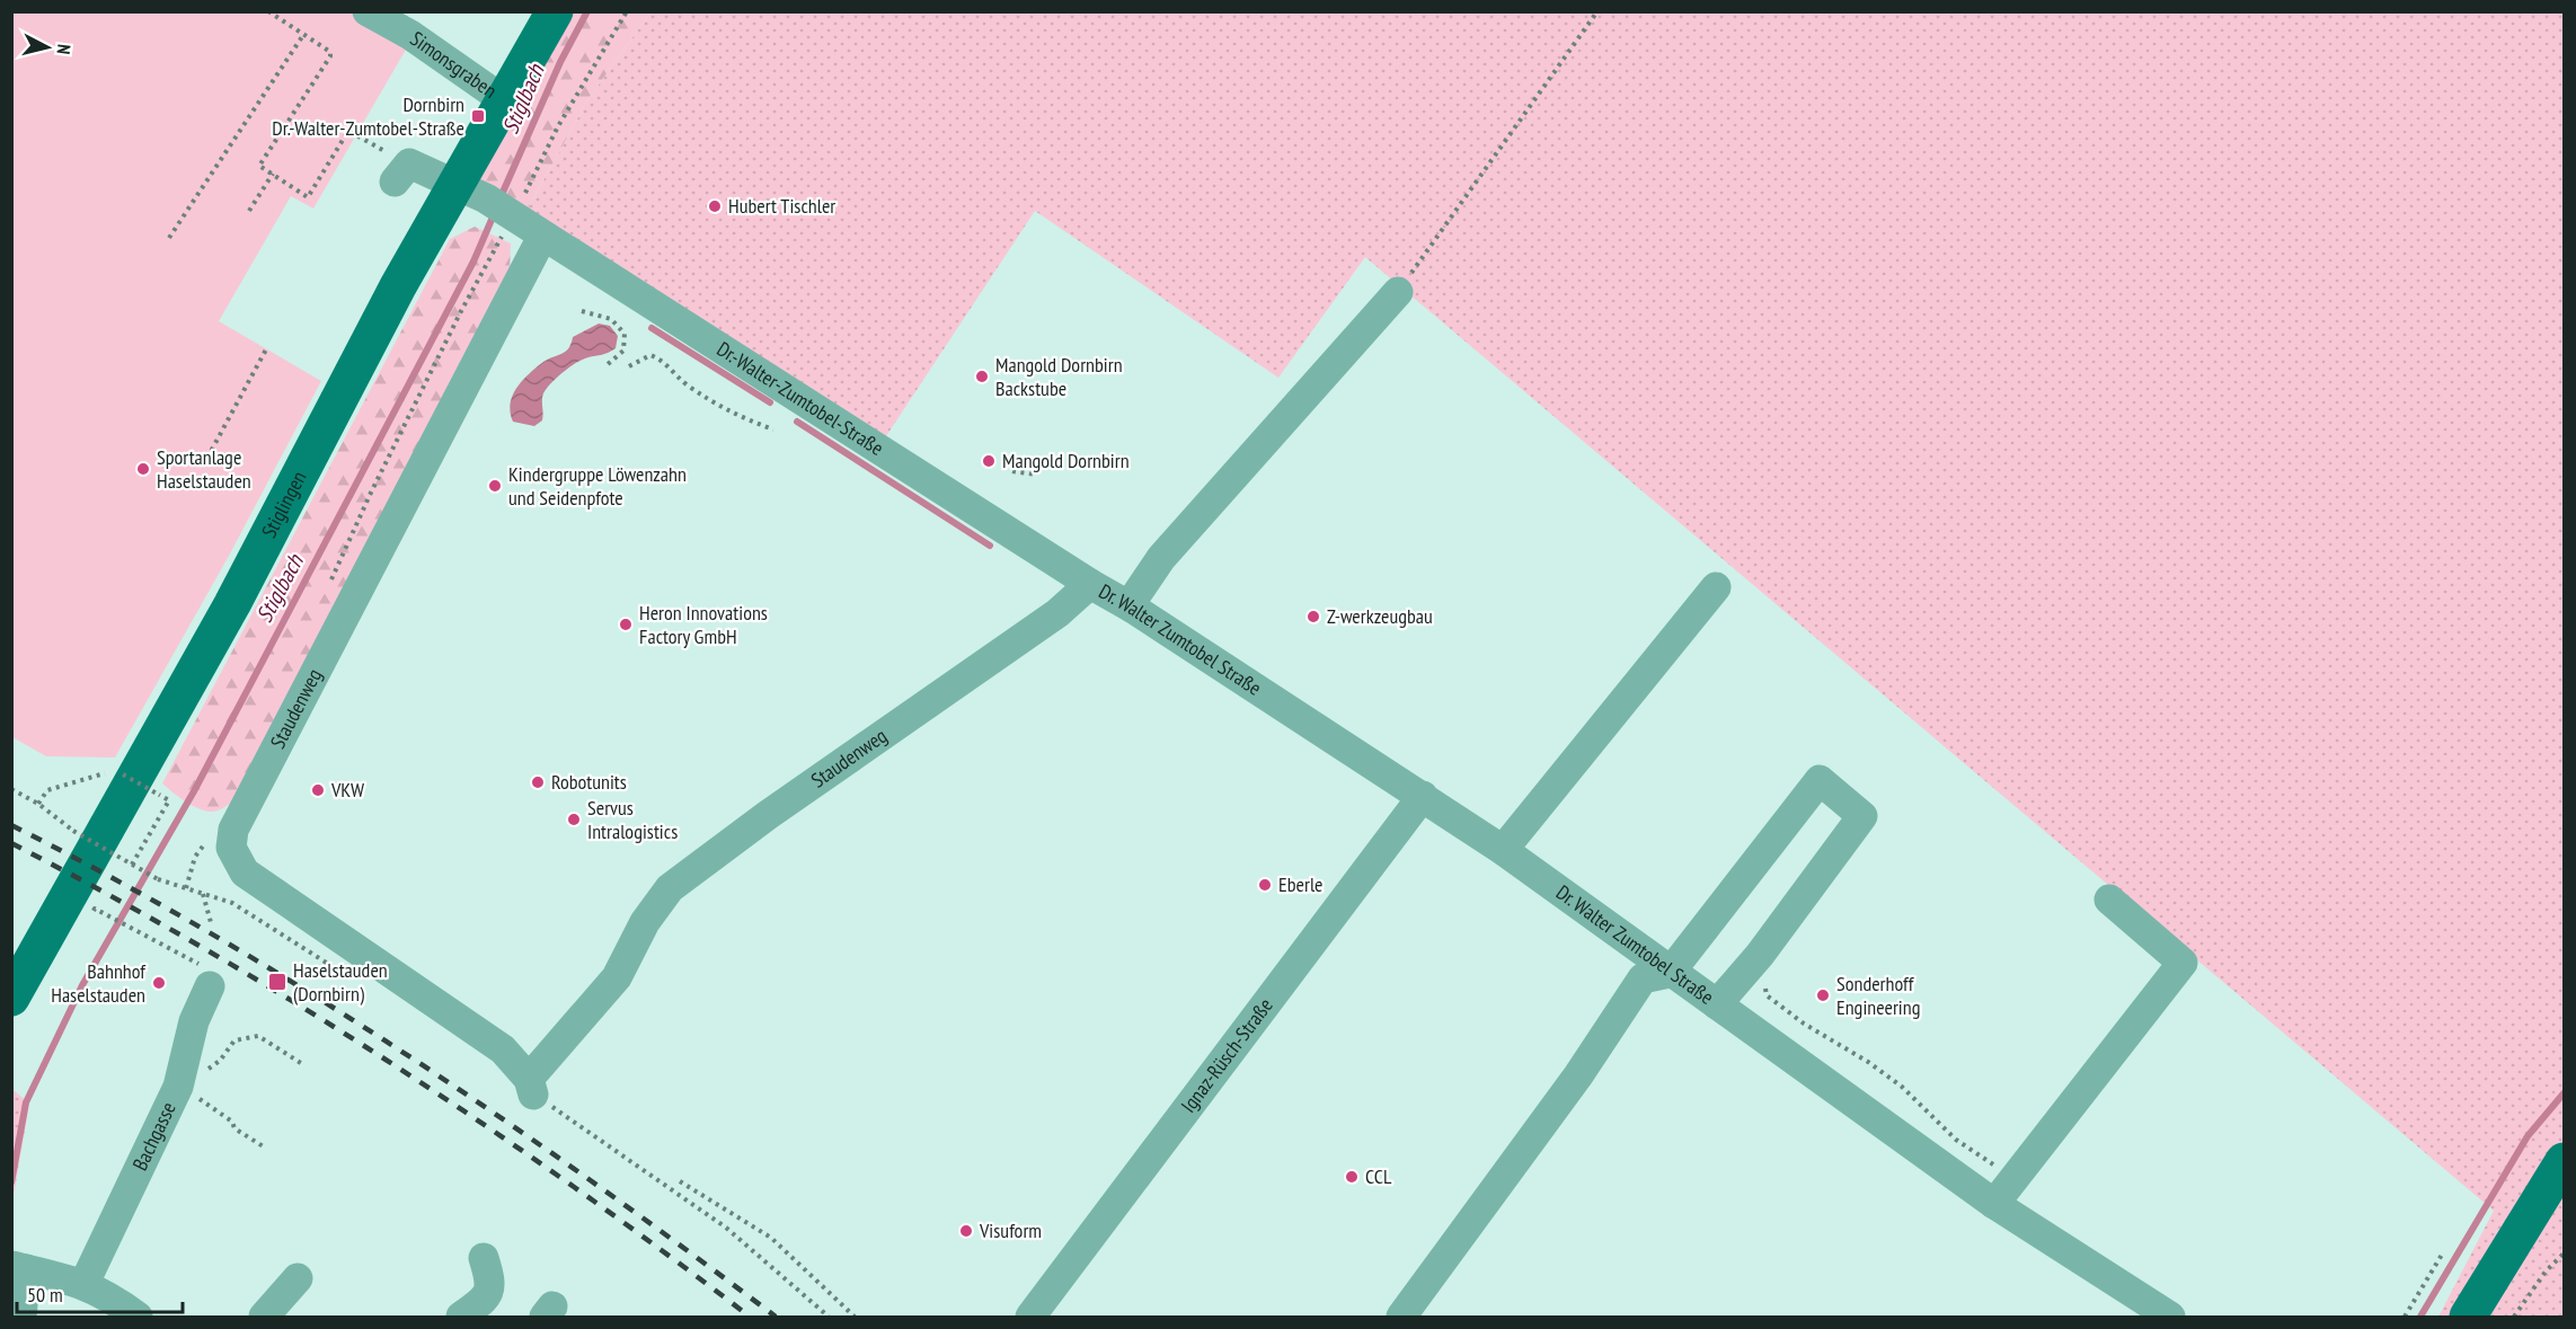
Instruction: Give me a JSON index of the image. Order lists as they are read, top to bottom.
{
  "streets": {
    "main road": ["Stiglingen"],
    "street": [
      "Simonsgraben",
      "Dr.-Walter-Zumtobel-Straße",
      "Dr. Walter Zumtobel Straße",
      "Staudenweg",
      "Ignaz-Rüsch-Straße",
      "Bachgasse"
    ]
  },
  "crossings": [
    ["Simonsgraben", "Stiglingen"],
    ["Dr.-Walter-Zumtobel-Straße", "Stiglingen"],
    ["Dr.-Walter-Zumtobel-Straße", "Dr. Walter Zumtobel Straße"],
    ["Dr.-Walter-Zumtobel-Straße", "Staudenweg"],
    ["Dr. Walter Zumtobel Straße", "Staudenweg"],
    ["Dr. Walter Zumtobel Straße", "Ignaz-Rüsch-Straße"]
  ],
  "water": ["Stiglbach"],
  "places": {
    "transit": ["Dornbirn Dr.-Walter-Zumtobel-Straße", "Haselstauden (Dornbirn)"],
    "other": [
      "Hubert Tischler",
      "Mangold Dornbirn Backstube",
      "Mangold Dornbirn",
      "Sportanlage Haselstauden",
      "Kindergruppe Löwenzahn und Seidenpfote",
      "Z-werkzeugbau",
      "Heron Innovations Factory GmbH",
      "Robotunits",
      "VKW",
      "Servus Intralogistics",
      "Eberle",
      "Bahnhof Haselstauden",
      "Sonderhoff Engineering",
      "CCL",
      "Visuform"
    ]
  },
  "scale_bar": "50 m",
  "north": "right"
}
